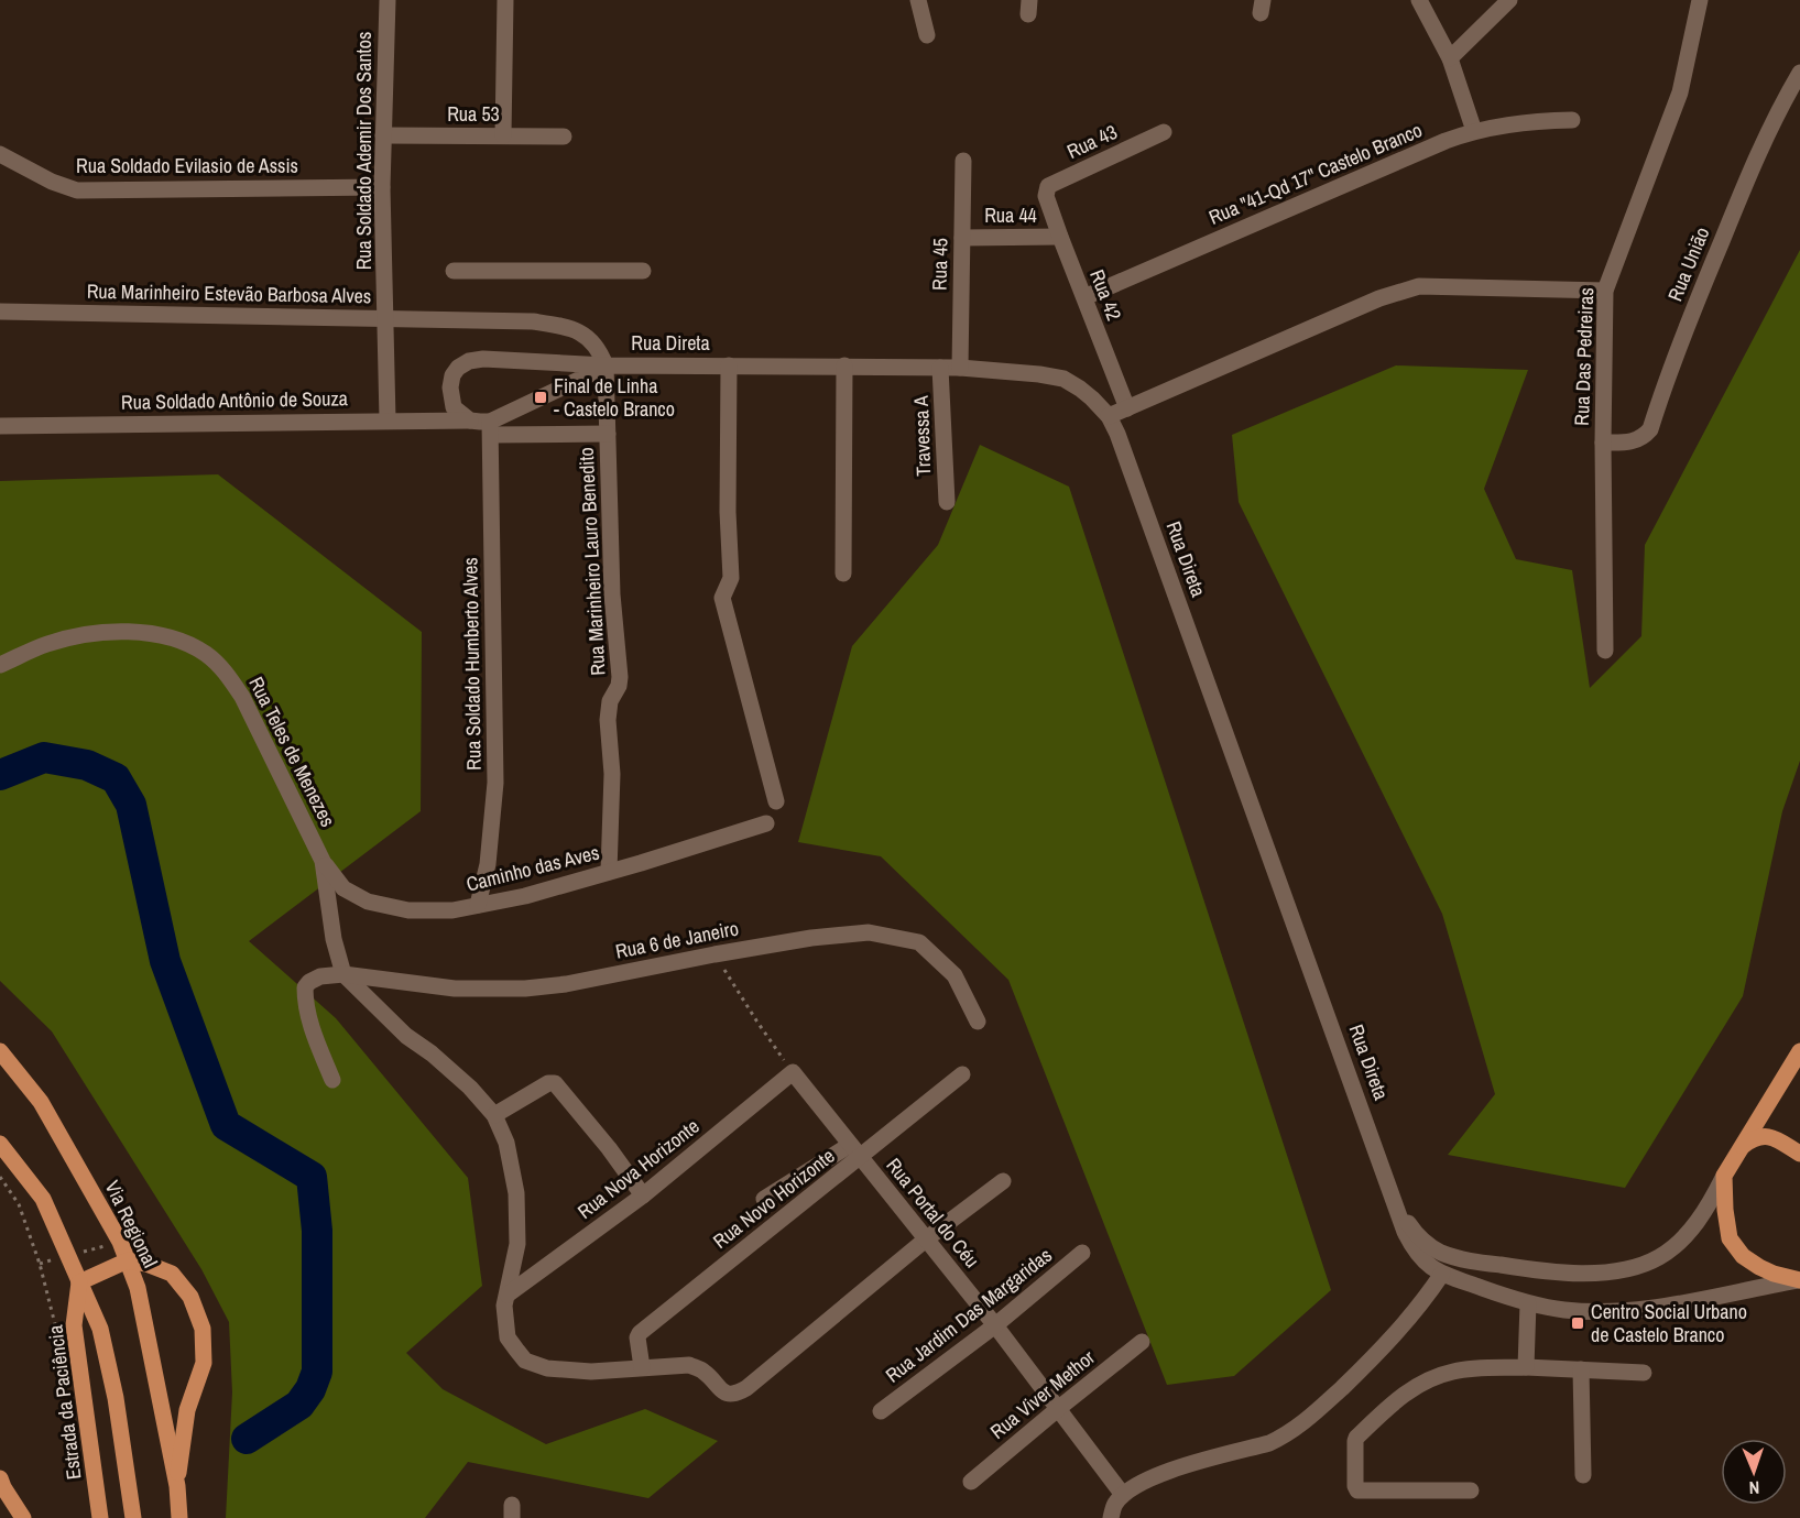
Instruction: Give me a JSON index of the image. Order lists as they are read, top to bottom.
{
  "streets": {
    "main road": ["Via Regional", "Estrada da Paciência"],
    "street": [
      "Rua 53",
      "Rua 43",
      "Rua Soldado Ademir Dos Santos",
      "Rua Soldado Evilasio de Assis",
      "Rua \"41-Qd 17\" Castelo Branco",
      "Rua 44",
      "Rua 45",
      "Rua União",
      "Rua Marinheiro Estevão Barbosa Alves",
      "Rua 42",
      "Rua Direta",
      "Rua Das Pedreiras",
      "Rua Soldado Antônio de Souza",
      "Travessa A",
      "Rua Marinheiro Lauro Benedito",
      "Rua Soldado Humberto Alves",
      "Rua Teles de Menezes",
      "Caminho das Aves",
      "Rua 6 de Janeiro",
      "Rua Nova Horizonte",
      "Rua Novo Horizonte",
      "Rua Portal do Céu",
      "Rua Jardim Das Margaridas",
      "Rua Viver Methor"
    ]
  },
  "crossings": [
    ["Rua 53", "Rua Soldado Ademir Dos Santos"],
    ["Rua 43", "Rua 42"],
    ["Rua Soldado Ademir Dos Santos", "Rua Soldado Evilasio de Assis"],
    ["Rua Soldado Ademir Dos Santos", "Rua Marinheiro Estevão Barbosa Alves"],
    ["Rua Soldado Ademir Dos Santos", "Rua Soldado Antônio de Souza"],
    ["Rua \"41-Qd 17\" Castelo Branco", "Rua 42"],
    ["Rua 44", "Rua 45"],
    ["Rua 44", "Rua 42"],
    ["Rua 45", "Rua Direta"],
    ["Rua União", "Rua Das Pedreiras"],
    ["Rua Marinheiro Estevão Barbosa Alves", "Rua Direta"],
    ["Rua Marinheiro Estevão Barbosa Alves", "Rua Marinheiro Lauro Benedito"],
    ["Rua Direta", "Rua Soldado Antônio de Souza"],
    ["Rua Direta", "Travessa A"],
    ["Rua Direta", "Rua Marinheiro Lauro Benedito"],
    ["Rua Direta", "Rua Soldado Humberto Alves"],
    ["Rua Marinheiro Lauro Benedito", "Caminho das Aves"],
    ["Rua Soldado Humberto Alves", "Caminho das Aves"],
    ["Rua Teles de Menezes", "Caminho das Aves"],
    ["Rua Teles de Menezes", "Rua 6 de Janeiro"],
    ["Rua Teles de Menezes", "Rua Nova Horizonte"],
    ["Rua Teles de Menezes", "Rua Novo Horizonte"],
    ["Rua Teles de Menezes", "Rua Portal do Céu"],
    ["Rua Nova Horizonte", "Rua Portal do Céu"],
    ["Rua Novo Horizonte", "Rua Portal do Céu"],
    ["Rua Portal do Céu", "Rua Jardim Das Margaridas"],
    ["Rua Portal do Céu", "Rua Viver Methor"]
  ],
  "places": {
    "transit": ["Final de Linha - Castelo Branco", "Centro Social Urbano de Castelo Branco"]
  },
  "north": "bottom"
}
